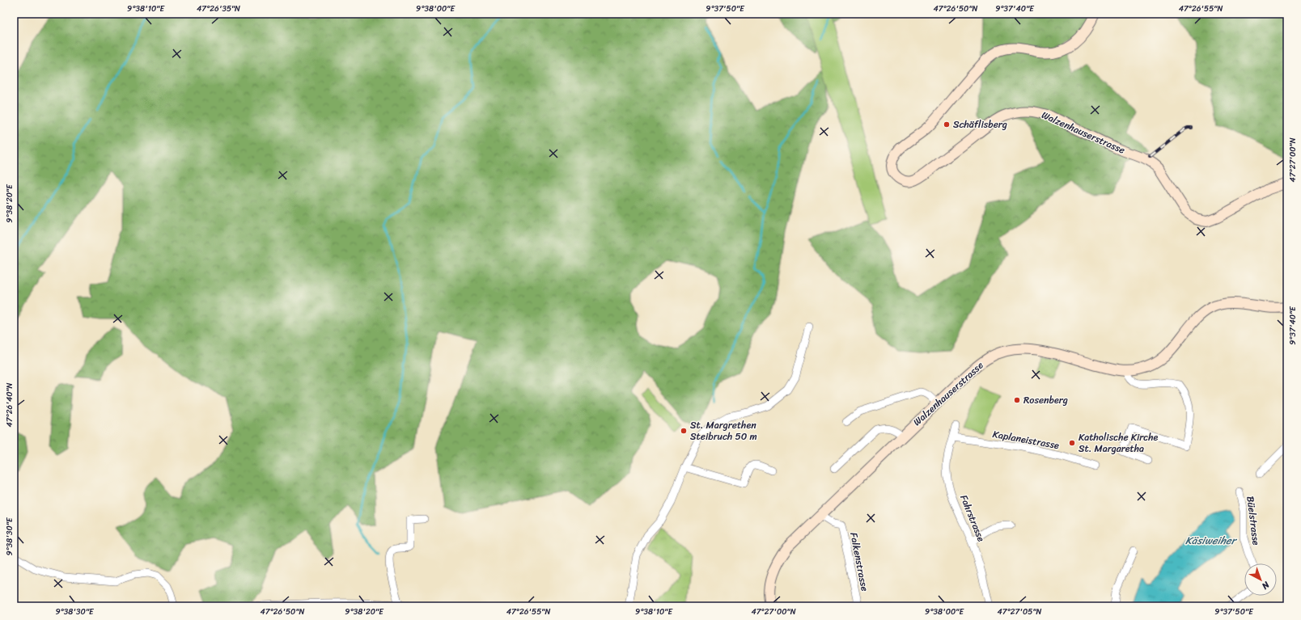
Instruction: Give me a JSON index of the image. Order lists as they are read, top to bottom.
{
  "streets": {
    "street": [
      "Walzenhauserstrasse",
      "Kaplaneistrasse",
      "Fahrstrasse",
      "Büelstrasse",
      "Falkenstrasse"
    ]
  },
  "crossings": [
    ["Walzenhauserstrasse", "Falkenstrasse"],
    ["Kaplaneistrasse", "Fahrstrasse"]
  ],
  "water": ["Käsiweiher"],
  "places": [
    "Schäflisberg",
    "Rosenberg",
    "St. Margrethen Steibruch 50 m",
    "Katholische Kirche St. Margaretha"
  ],
  "north": "bottom right",
  "coordinates": [
    "9°38'10\"E",
    "47°26'35\"N",
    "9°38'00\"E",
    "9°37'50\"E",
    "47°26'50\"N",
    "9°37'40\"E",
    "47°26'55\"N",
    "47°27'00\"N",
    "9°38'20\"E",
    "47°26'40\"N",
    "9°38'30\"E",
    "47°27'05\"N"
  ]
}
